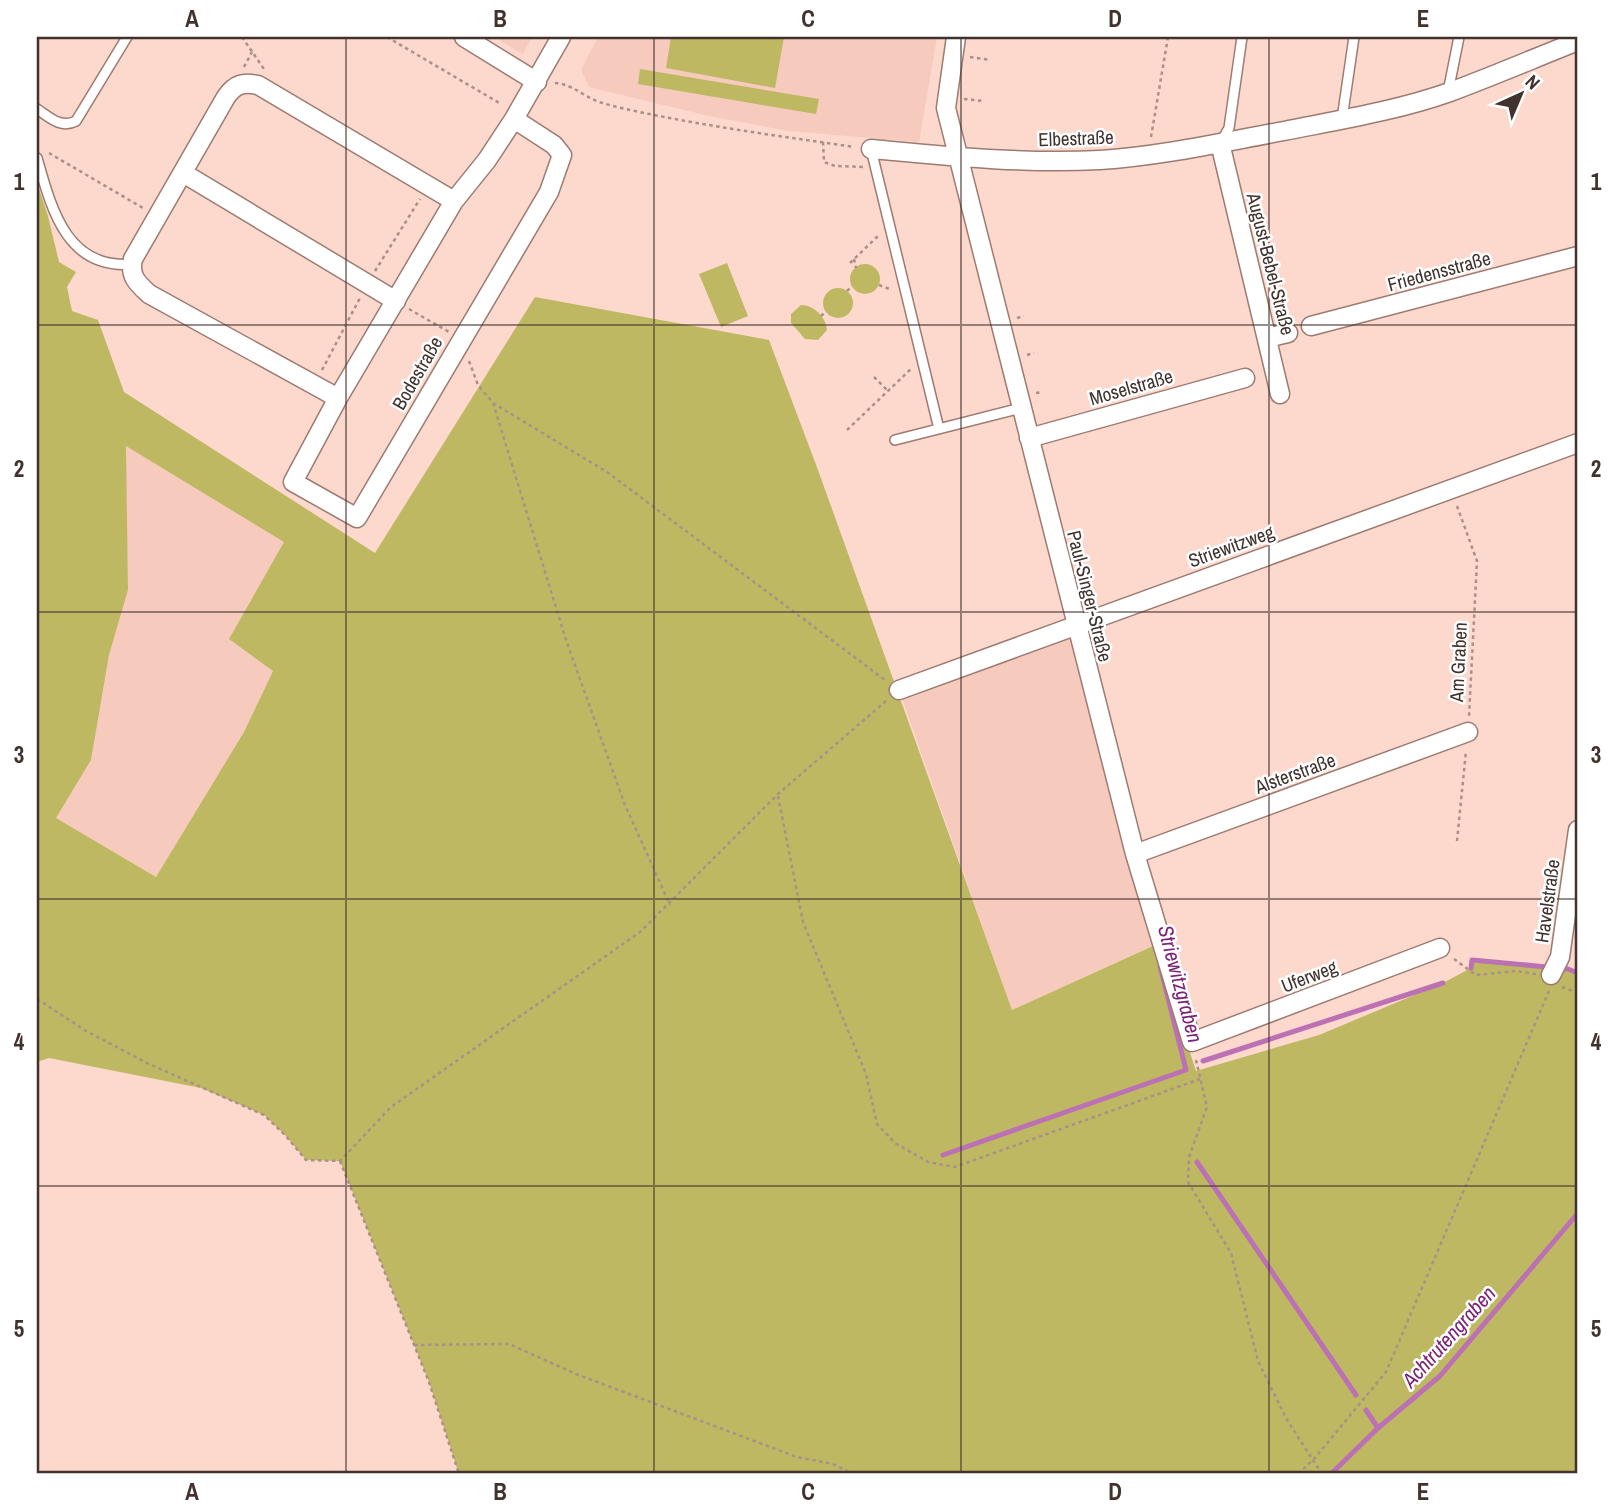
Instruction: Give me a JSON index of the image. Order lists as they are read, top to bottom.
{
  "streets": {
    "street": [
      "Elbestraße",
      "August-Bebel-Straße",
      "Friedensstraße",
      "Bodestraße",
      "Moselstraße",
      "Striewitzweg",
      "Paul-Singer-Straße",
      "Alsterstraße",
      "Havelstraße",
      "Uferweg"
    ],
    "path": ["Am Graben"]
  },
  "crossings": [
    ["Elbestraße", "August-Bebel-Straße"],
    ["Elbestraße", "Paul-Singer-Straße"],
    ["Moselstraße", "Paul-Singer-Straße"],
    ["Striewitzweg", "Paul-Singer-Straße"],
    ["Striewitzweg", "Am Graben"],
    ["Paul-Singer-Straße", "Alsterstraße"],
    ["Paul-Singer-Straße", "Uferweg"],
    ["Am Graben", "Alsterstraße"]
  ],
  "water": ["Striewitzgraben", "Achtrutengraben"],
  "north": "top right",
  "grid": {
    "columns": [
      "A",
      "B",
      "C",
      "D",
      "E"
    ],
    "rows": [
      "1",
      "2",
      "3",
      "4",
      "5"
    ]
  }
}
